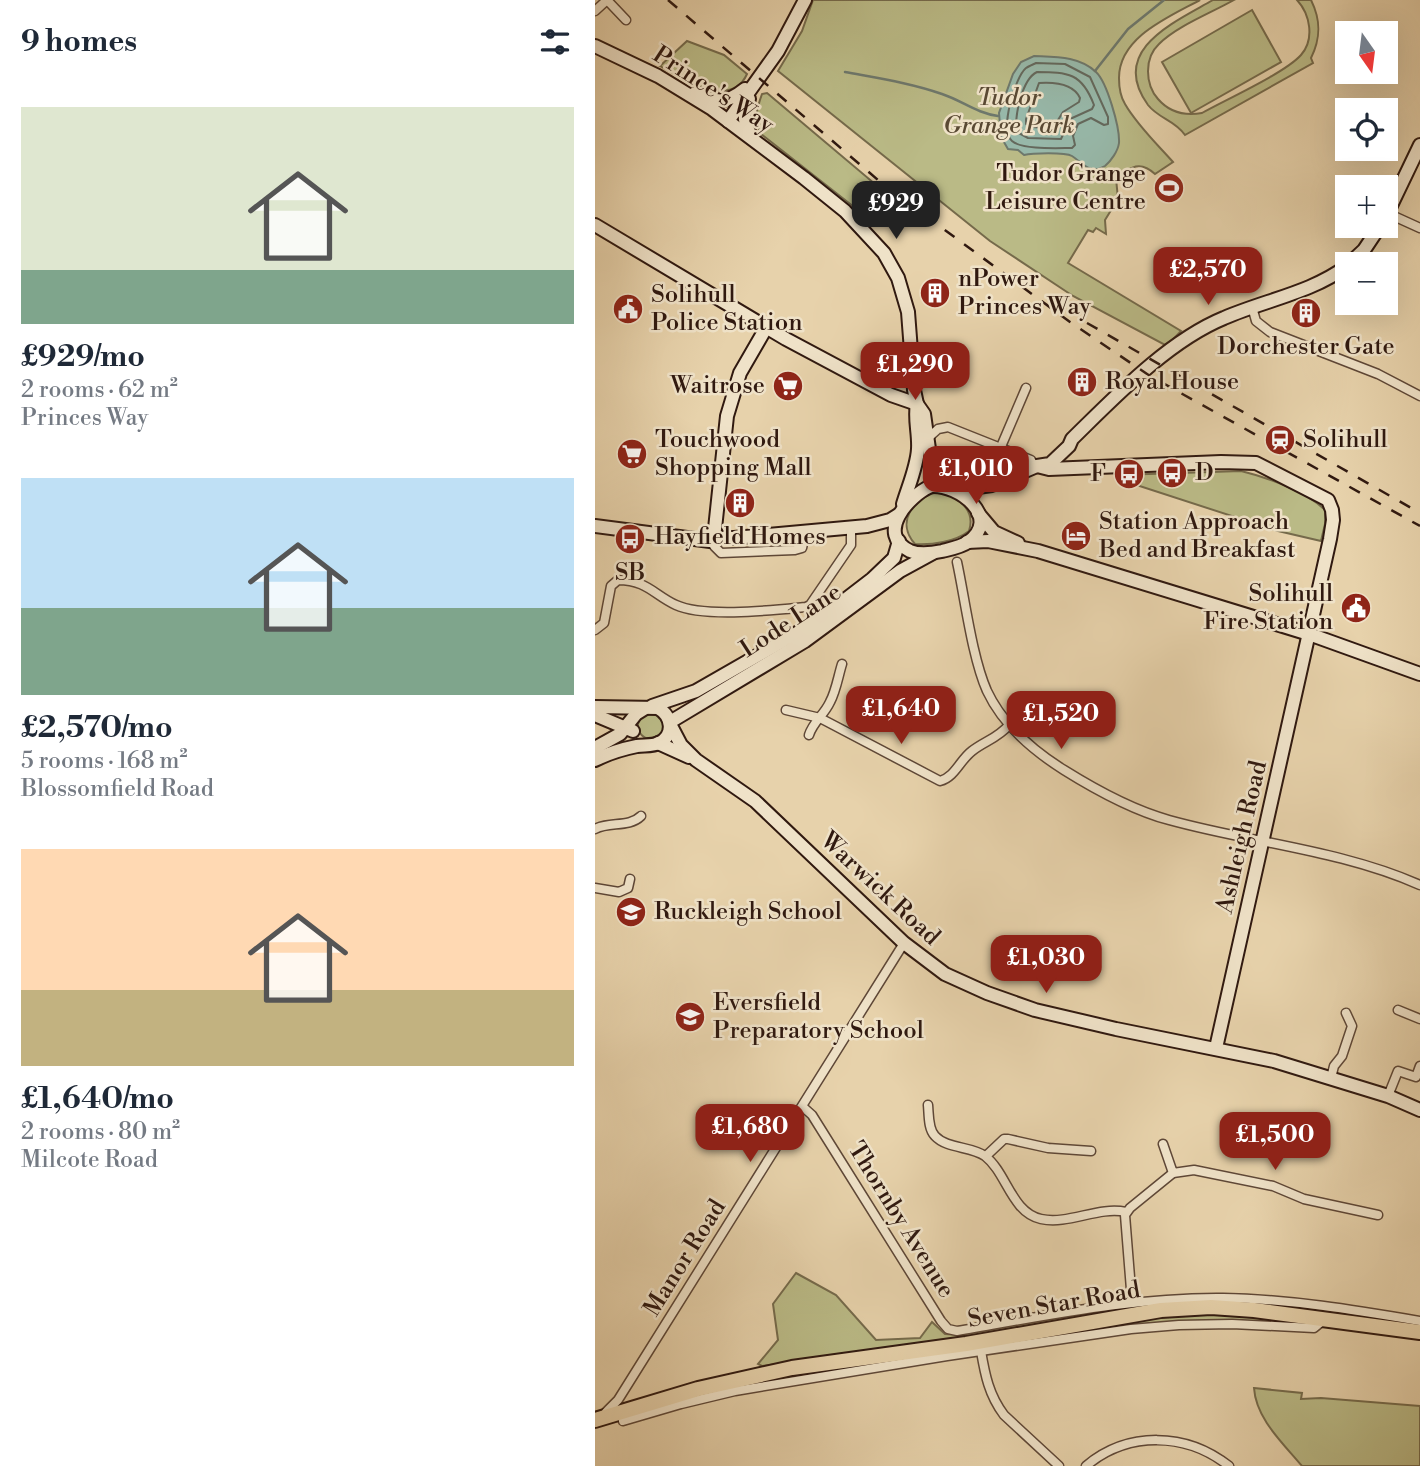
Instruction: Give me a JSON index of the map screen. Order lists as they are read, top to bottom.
{
  "streets": {
    "highway": ["Seven Star Road"],
    "main road": [
      "Prince's Way",
      "Lode Lane",
      "Ashleigh Road",
      "Warwick Road"
    ],
    "street": ["Thornby Avenue", "Manor Road"]
  },
  "crossings": [
    ["Lode Lane", "Warwick Road"],
    ["Ashleigh Road", "Warwick Road"],
    ["Warwick Road", "Manor Road"],
    ["Thornby Avenue", "Manor Road"],
    ["Thornby Avenue", "Seven Star Road"],
    ["Manor Road", "Seven Star Road"]
  ],
  "parks": ["Tudor Grange Park"],
  "places": {
    "sports": ["Tudor Grange Leisure Centre"],
    "building": [
      "nPower Princes Way",
      "Dorchester Gate",
      "Royal House",
      "Hayfield Homes"
    ],
    "public building": ["Solihull Police Station", "Solihull Fire Station"],
    "supermarket": ["Waitrose", "Touchwood Shopping Mall"],
    "station": ["Solihull"],
    "bus stop": ["D", "F", "SB"],
    "hotel": ["Station Approach Bed and Breakfast"],
    "school or university": ["Ruckleigh School", "Eversfield Preparatory School"]
  },
  "north": "bottom",
  "page": {
    "heading": "9 homes",
    "map_buttons": ["+", "−"],
    "list": [
      {
        "name": "£929/mo",
        "note": "2 rooms · 62 m² · Princes Way"
      },
      {
        "name": "£2,570/mo",
        "note": "5 rooms · 168 m² · Blossomfield Road"
      },
      {
        "name": "£1,640/mo",
        "note": "2 rooms · 80 m² · Milcote Road"
      }
    ],
    "price": [
      "£929",
      "£2,570",
      "£1,290",
      "£1,010",
      "£1,640",
      "£1,520",
      "£1,030",
      "£1,680",
      "£1,500"
    ]
  }
}
